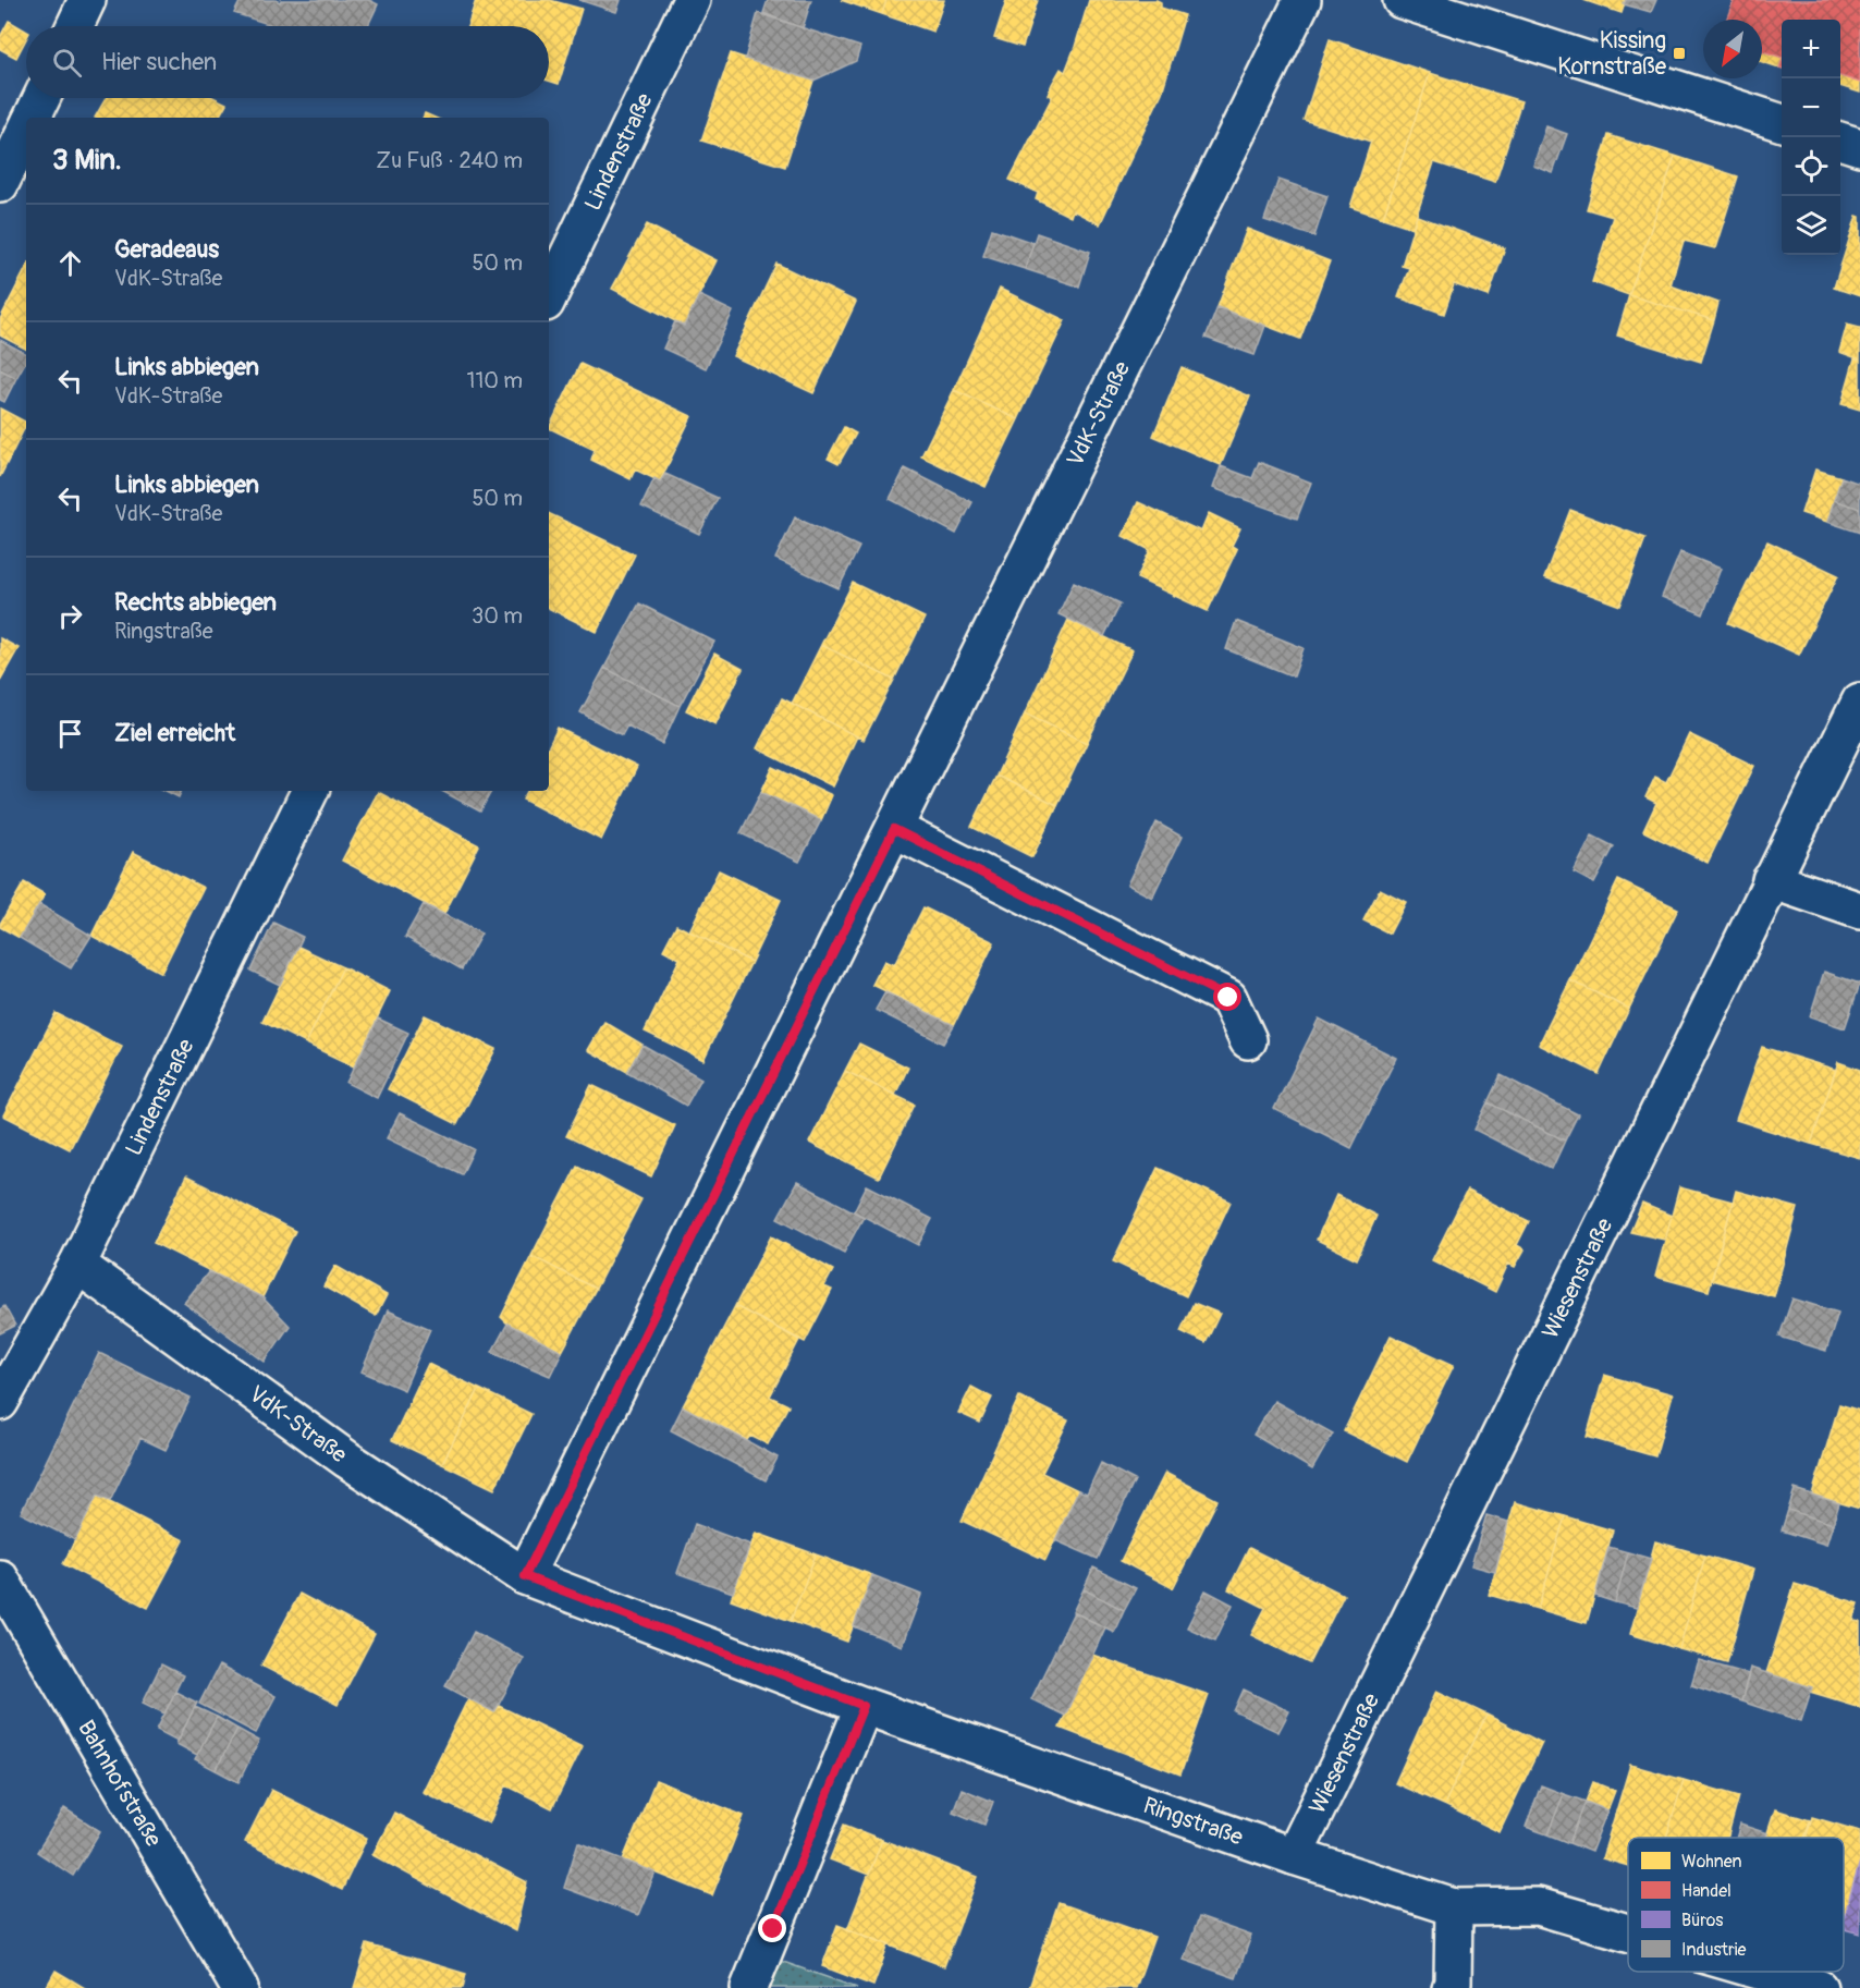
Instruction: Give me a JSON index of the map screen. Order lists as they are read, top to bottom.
{
  "streets": {
    "street": [
      "Lindenstraße",
      "VdK-Straße",
      "Wiesenstraße",
      "Bahnhofstraße",
      "Ringstraße"
    ]
  },
  "crossings": [
    ["Lindenstraße", "VdK-Straße"],
    ["VdK-Straße", "Ringstraße"],
    ["Wiesenstraße", "Ringstraße"]
  ],
  "places": {
    "transit": ["Kissing Kornstraße"]
  },
  "legend": [
    "Wohnen",
    "Handel",
    "Büros",
    "Industrie"
  ],
  "north": "bottom left",
  "page": {
    "map_buttons": ["+", "−"],
    "search": "Hier suchen",
    "heading": ["3 Min.", "Zu Fuß · 240 m"],
    "list": [
      ["Geradeaus", "VdK-Straße", "50 m"],
      ["Links abbiegen", "VdK-Straße", "110 m"],
      ["Links abbiegen", "VdK-Straße", "50 m"],
      ["Rechts abbiegen", "Ringstraße", "30 m"],
      "Ziel erreicht"
    ]
  }
}
